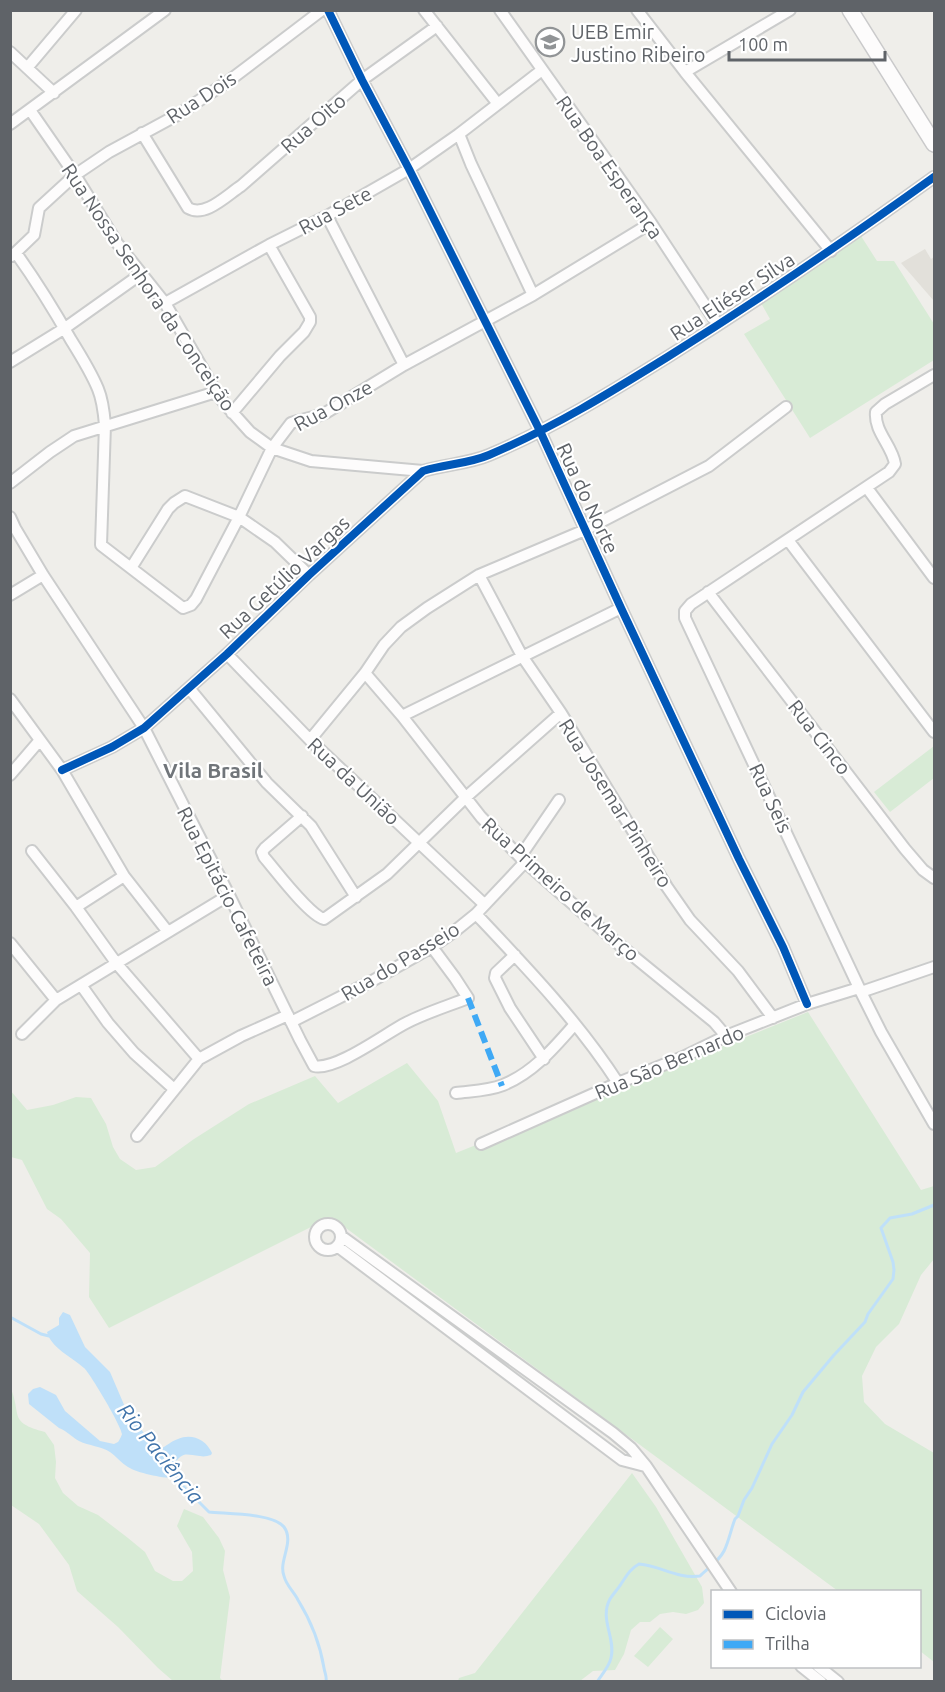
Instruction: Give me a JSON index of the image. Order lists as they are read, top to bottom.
{
  "streets": {
    "street": [
      "Rua Dois",
      "Rua Oito",
      "Rua Boa Esperança",
      "Rua Sete",
      "Rua Nossa Senhora da Conceição",
      "Rua Eliéser Silva",
      "Rua Onze",
      "Rua do Norte",
      "Rua Getúlio Vargas",
      "Rua Cinco",
      "Rua da União",
      "Rua Seis",
      "Rua Josemar Pinheiro",
      "Rua Primeiro de Março",
      "Rua Epitácio Cafeteira",
      "Rua do Passeio",
      "Rua São Bernardo"
    ]
  },
  "crossings": [
    ["Rua Dois", "Rua Oito"],
    ["Rua Dois", "Rua Nossa Senhora da Conceição"],
    ["Rua Oito", "Rua do Norte"],
    ["Rua Boa Esperança", "Rua Sete"],
    ["Rua Boa Esperança", "Rua Eliéser Silva"],
    ["Rua Boa Esperança", "Rua Onze"],
    ["Rua Sete", "Rua Nossa Senhora da Conceição"],
    ["Rua Sete", "Rua do Norte"],
    ["Rua Nossa Senhora da Conceição", "Rua Onze"],
    ["Rua Nossa Senhora da Conceição", "Rua Getúlio Vargas"],
    ["Rua Eliéser Silva", "Rua do Norte"],
    ["Rua Eliéser Silva", "Rua Getúlio Vargas"],
    ["Rua Onze", "Rua do Norte"],
    ["Rua do Norte", "Rua Getúlio Vargas"],
    ["Rua do Norte", "Rua São Bernardo"],
    ["Rua Getúlio Vargas", "Rua da União"],
    ["Rua Getúlio Vargas", "Rua Epitácio Cafeteira"],
    ["Rua Cinco", "Rua Seis"],
    ["Rua da União", "Rua do Passeio"],
    ["Rua Seis", "Rua São Bernardo"],
    ["Rua Josemar Pinheiro", "Rua São Bernardo"],
    ["Rua Primeiro de Março", "Rua do Passeio"],
    ["Rua Primeiro de Março", "Rua São Bernardo"],
    ["Rua Epitácio Cafeteira", "Rua do Passeio"]
  ],
  "districts": ["Vila Brasil"],
  "water": ["Rio Paciência"],
  "places": {
    "school or university": ["UEB Emir Justino Ribeiro"]
  },
  "legend": ["Ciclovia", "Trilha"],
  "scale_bar": "100 m"
}
